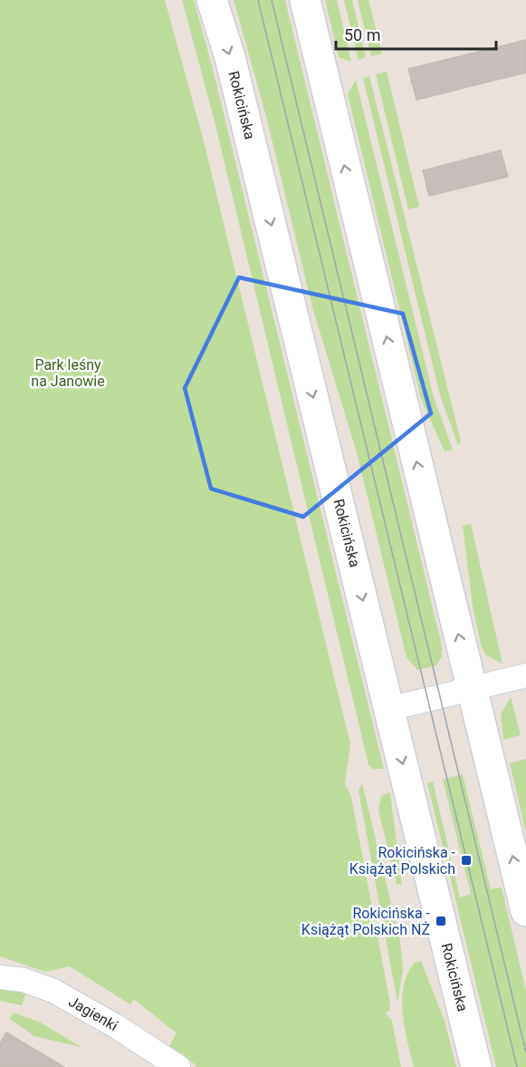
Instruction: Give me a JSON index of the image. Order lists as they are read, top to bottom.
{
  "streets": {
    "main road": ["Rokicińska"],
    "street": ["Jagienki"]
  },
  "parks": ["Park leśny na Janowie"],
  "places": {
    "transit": ["Rokicińska - Książąt Polskich", "Rokicińska - Książąt Polskich NŻ"]
  },
  "scale_bar": "50 m"
}
